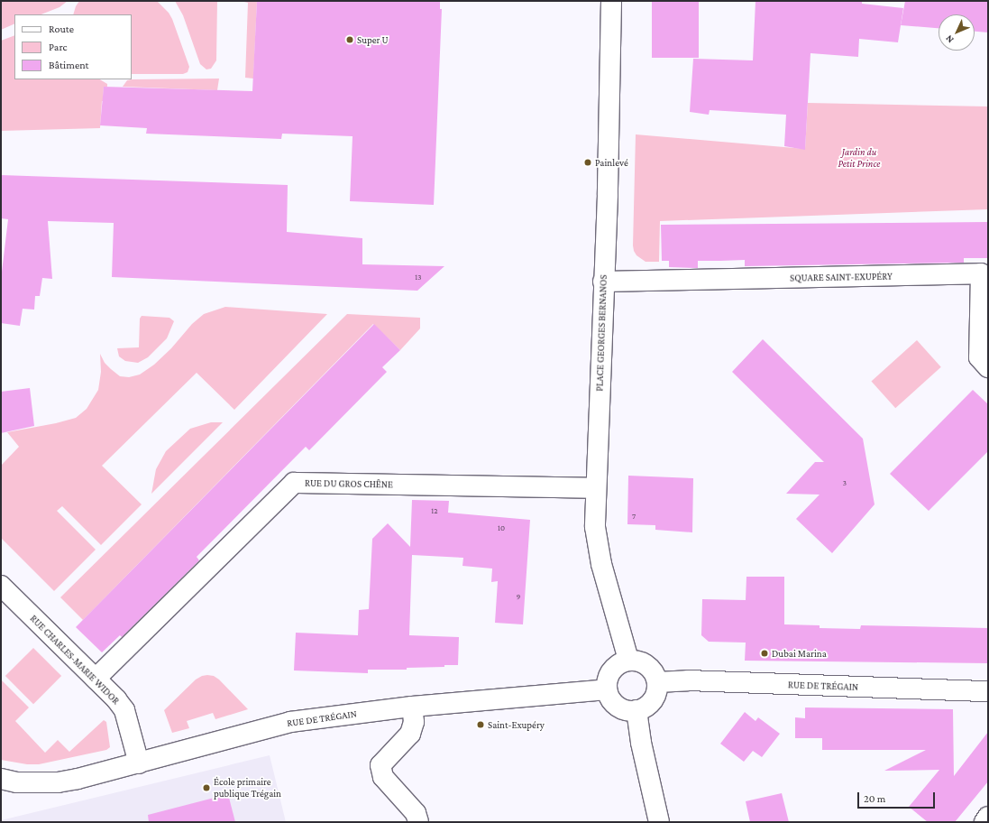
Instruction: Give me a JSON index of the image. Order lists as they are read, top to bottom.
{
  "streets": {
    "street": [
      "SQUARE SAINT-EXUPÉRY",
      "PLACE GEORGES BERNANOS",
      "RUE DU GROS CHÊNE",
      "RUE CHARLES-MARIE WIDOR",
      "RUE DE TRÉGAIN"
    ]
  },
  "crossings": [
    ["SQUARE SAINT-EXUPÉRY", "PLACE GEORGES BERNANOS"],
    ["PLACE GEORGES BERNANOS", "RUE DU GROS CHÊNE"],
    ["PLACE GEORGES BERNANOS", "RUE DE TRÉGAIN"],
    ["RUE DU GROS CHÊNE", "RUE CHARLES-MARIE WIDOR"],
    ["RUE CHARLES-MARIE WIDOR", "RUE DE TRÉGAIN"]
  ],
  "parks": ["Jardin du Petit Prince"],
  "places": [
    "Super U",
    "Painlevé",
    "Dubai Marina",
    "Saint-Exupéry",
    "École primaire publique Trégain"
  ],
  "house_numbers": [
    "13",
    "3",
    "12",
    "7",
    "10",
    "9"
  ],
  "legend": ["Route", "Parc", "Bâtiment"],
  "scale_bar": "20 m",
  "north": "bottom left"
}
